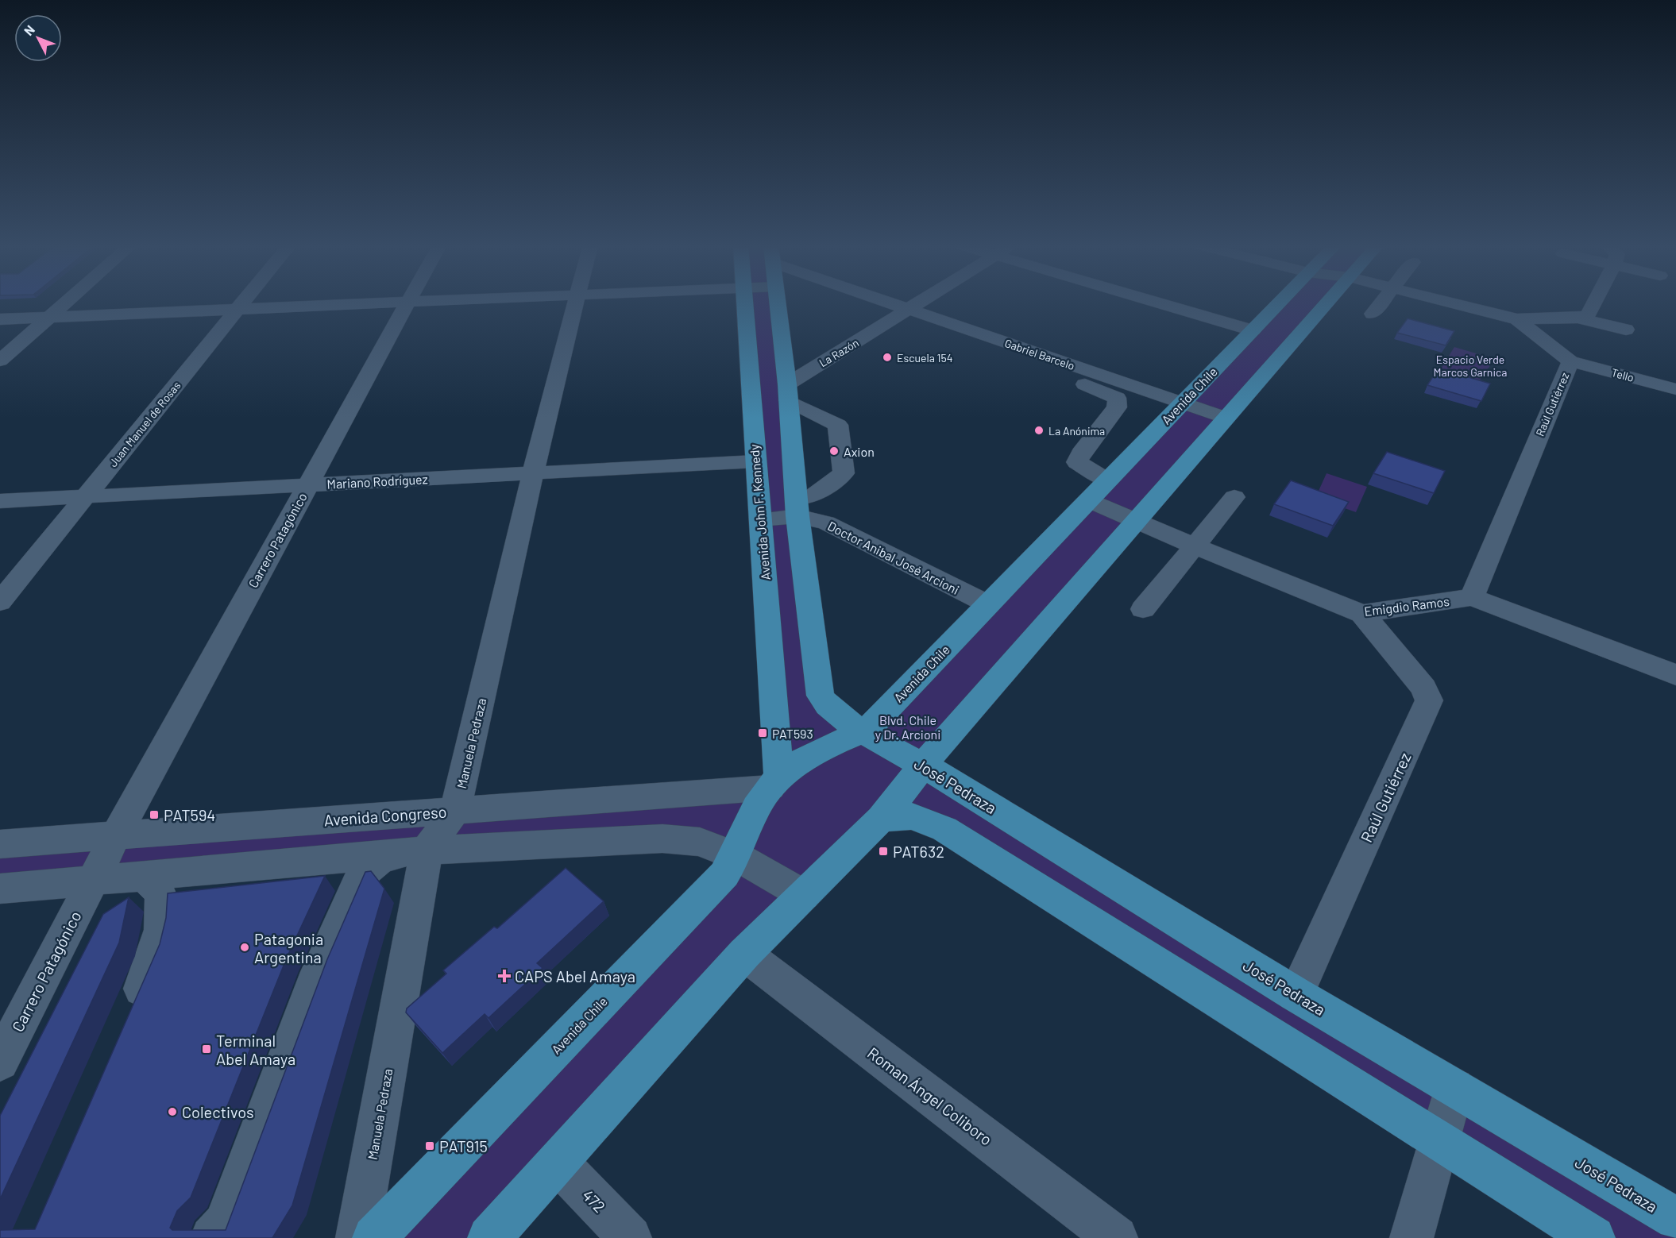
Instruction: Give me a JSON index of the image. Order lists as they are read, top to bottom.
{
  "streets": {
    "main road": ["Avenida Chile", "Avenida John F. Kennedy", "José Pedraza"],
    "street": [
      "La Razón",
      "Gabriel Barcelo",
      "Tello",
      "Raúl Gutiérrez",
      "Juan Manuel de Rosas",
      "Mariano Rodríguez",
      "Carrero Patagónico",
      "Doctor Anibal José Arcioni",
      "Emigdio Ramos",
      "Manuela Pedraza",
      "Avenida Congreso",
      "Roman Ángel Coliboro",
      "472"
    ]
  },
  "crossings": [
    ["La Razón", "Gabriel Barcelo"],
    ["Gabriel Barcelo", "Avenida Chile"],
    ["Tello", "Raúl Gutiérrez"],
    ["Avenida Chile", "Avenida John F. Kennedy"],
    ["Avenida Chile", "Doctor Anibal José Arcioni"],
    ["Avenida Chile", "Emigdio Ramos"],
    ["Avenida Chile", "José Pedraza"],
    ["Avenida Chile", "Avenida Congreso"],
    ["Raúl Gutiérrez", "Emigdio Ramos"],
    ["Raúl Gutiérrez", "José Pedraza"],
    ["Juan Manuel de Rosas", "Mariano Rodríguez"],
    ["Mariano Rodríguez", "Avenida John F. Kennedy"],
    ["Mariano Rodríguez", "Carrero Patagónico"],
    ["Mariano Rodríguez", "Manuela Pedraza"],
    ["Avenida John F. Kennedy", "Avenida Congreso"],
    ["Carrero Patagónico", "Avenida Congreso"],
    ["Manuela Pedraza", "Avenida Congreso"]
  ],
  "parks": ["Espacio Verde Marcos Garnica", "Blvd. Chile y Dr. Arcioni"],
  "places": {
    "other": [
      "Escuela 154",
      "La Anónima",
      "Axion",
      "Patagonia Argentina",
      "Colectivos"
    ],
    "transit": [
      "PAT593",
      "PAT594",
      "PAT632",
      "Terminal Abel Amaya",
      "PAT915"
    ],
    "health": ["CAPS Abel Amaya"]
  },
  "north": "top left"
}
